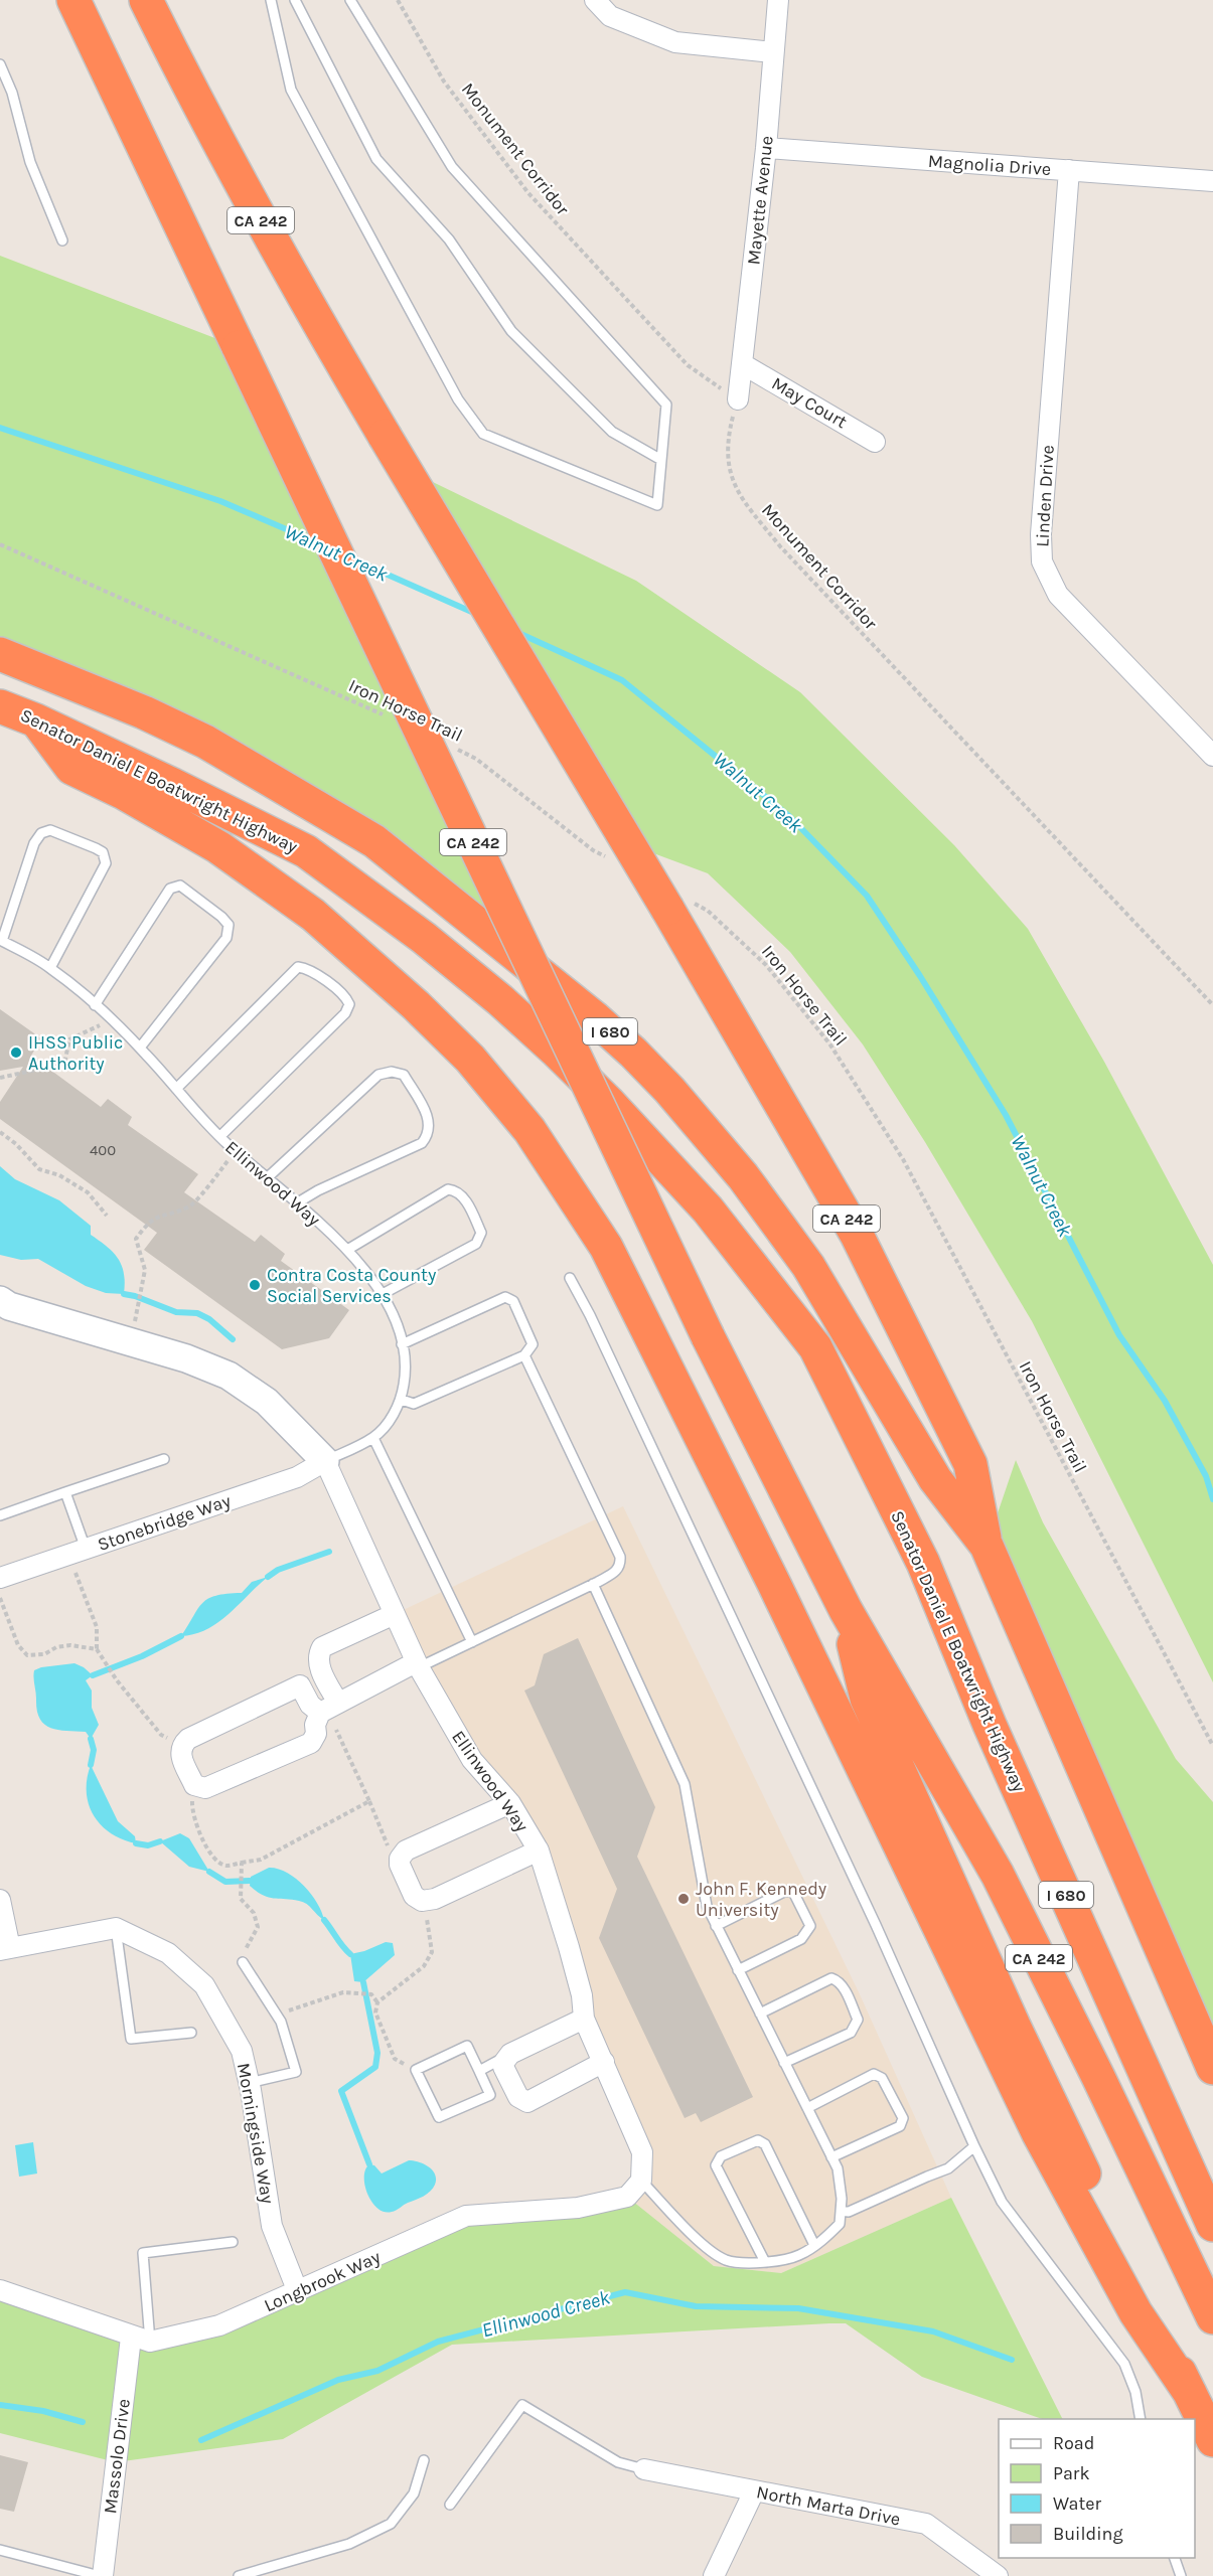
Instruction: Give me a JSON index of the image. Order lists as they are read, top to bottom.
{
  "streets": {
    "highway": ["CA 242", "Senator Daniel E Boatwright Highway", "I 680"],
    "street": [
      "Magnolia Drive",
      "Mayette Avenue",
      "May Court",
      "Linden Drive",
      "Ellinwood Way",
      "Stonebridge Way",
      "Morningside Way",
      "Longbrook Way",
      "Massolo Drive",
      "North Marta Drive"
    ],
    "path": ["Monument Corridor", "Iron Horse Trail"]
  },
  "crossings": [
    ["Monument Corridor", "Mayette Avenue"],
    ["Magnolia Drive", "Mayette Avenue"],
    ["Magnolia Drive", "Linden Drive"],
    ["Mayette Avenue", "May Court"],
    ["CA 242", "Iron Horse Trail"],
    ["CA 242", "I 680"],
    ["Ellinwood Way", "Stonebridge Way"],
    ["Ellinwood Way", "Longbrook Way"],
    ["Morningside Way", "Longbrook Way"],
    ["Longbrook Way", "Massolo Drive"]
  ],
  "water": ["Walnut Creek", "Ellinwood Creek"],
  "places": ["IHSS Public Authority", "Contra Costa County Social Services", "John F. Kennedy University"],
  "house_numbers": ["400"],
  "legend": [
    "Road",
    "Park",
    "Water",
    "Building"
  ]
}
